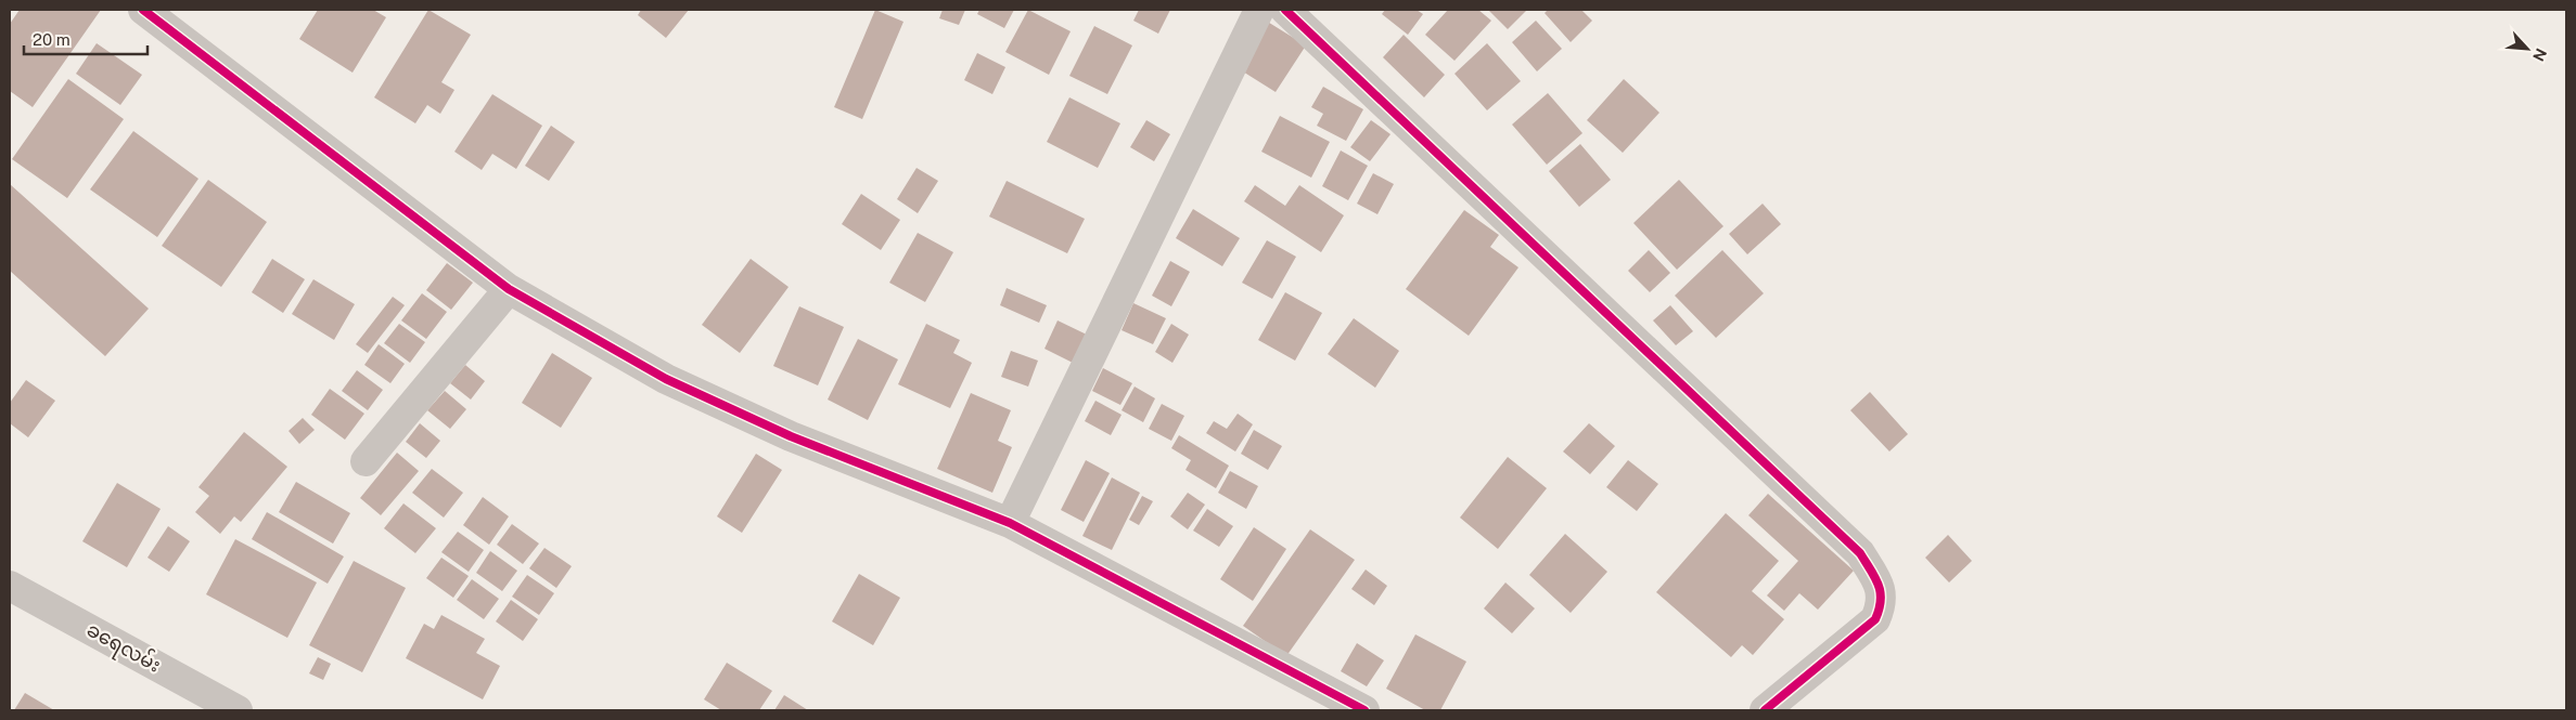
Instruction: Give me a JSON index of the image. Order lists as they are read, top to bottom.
{
  "streets": {
    "street": ["ခရေလမ်း"]
  },
  "scale_bar": "20 m",
  "north": "bottom right"
}
